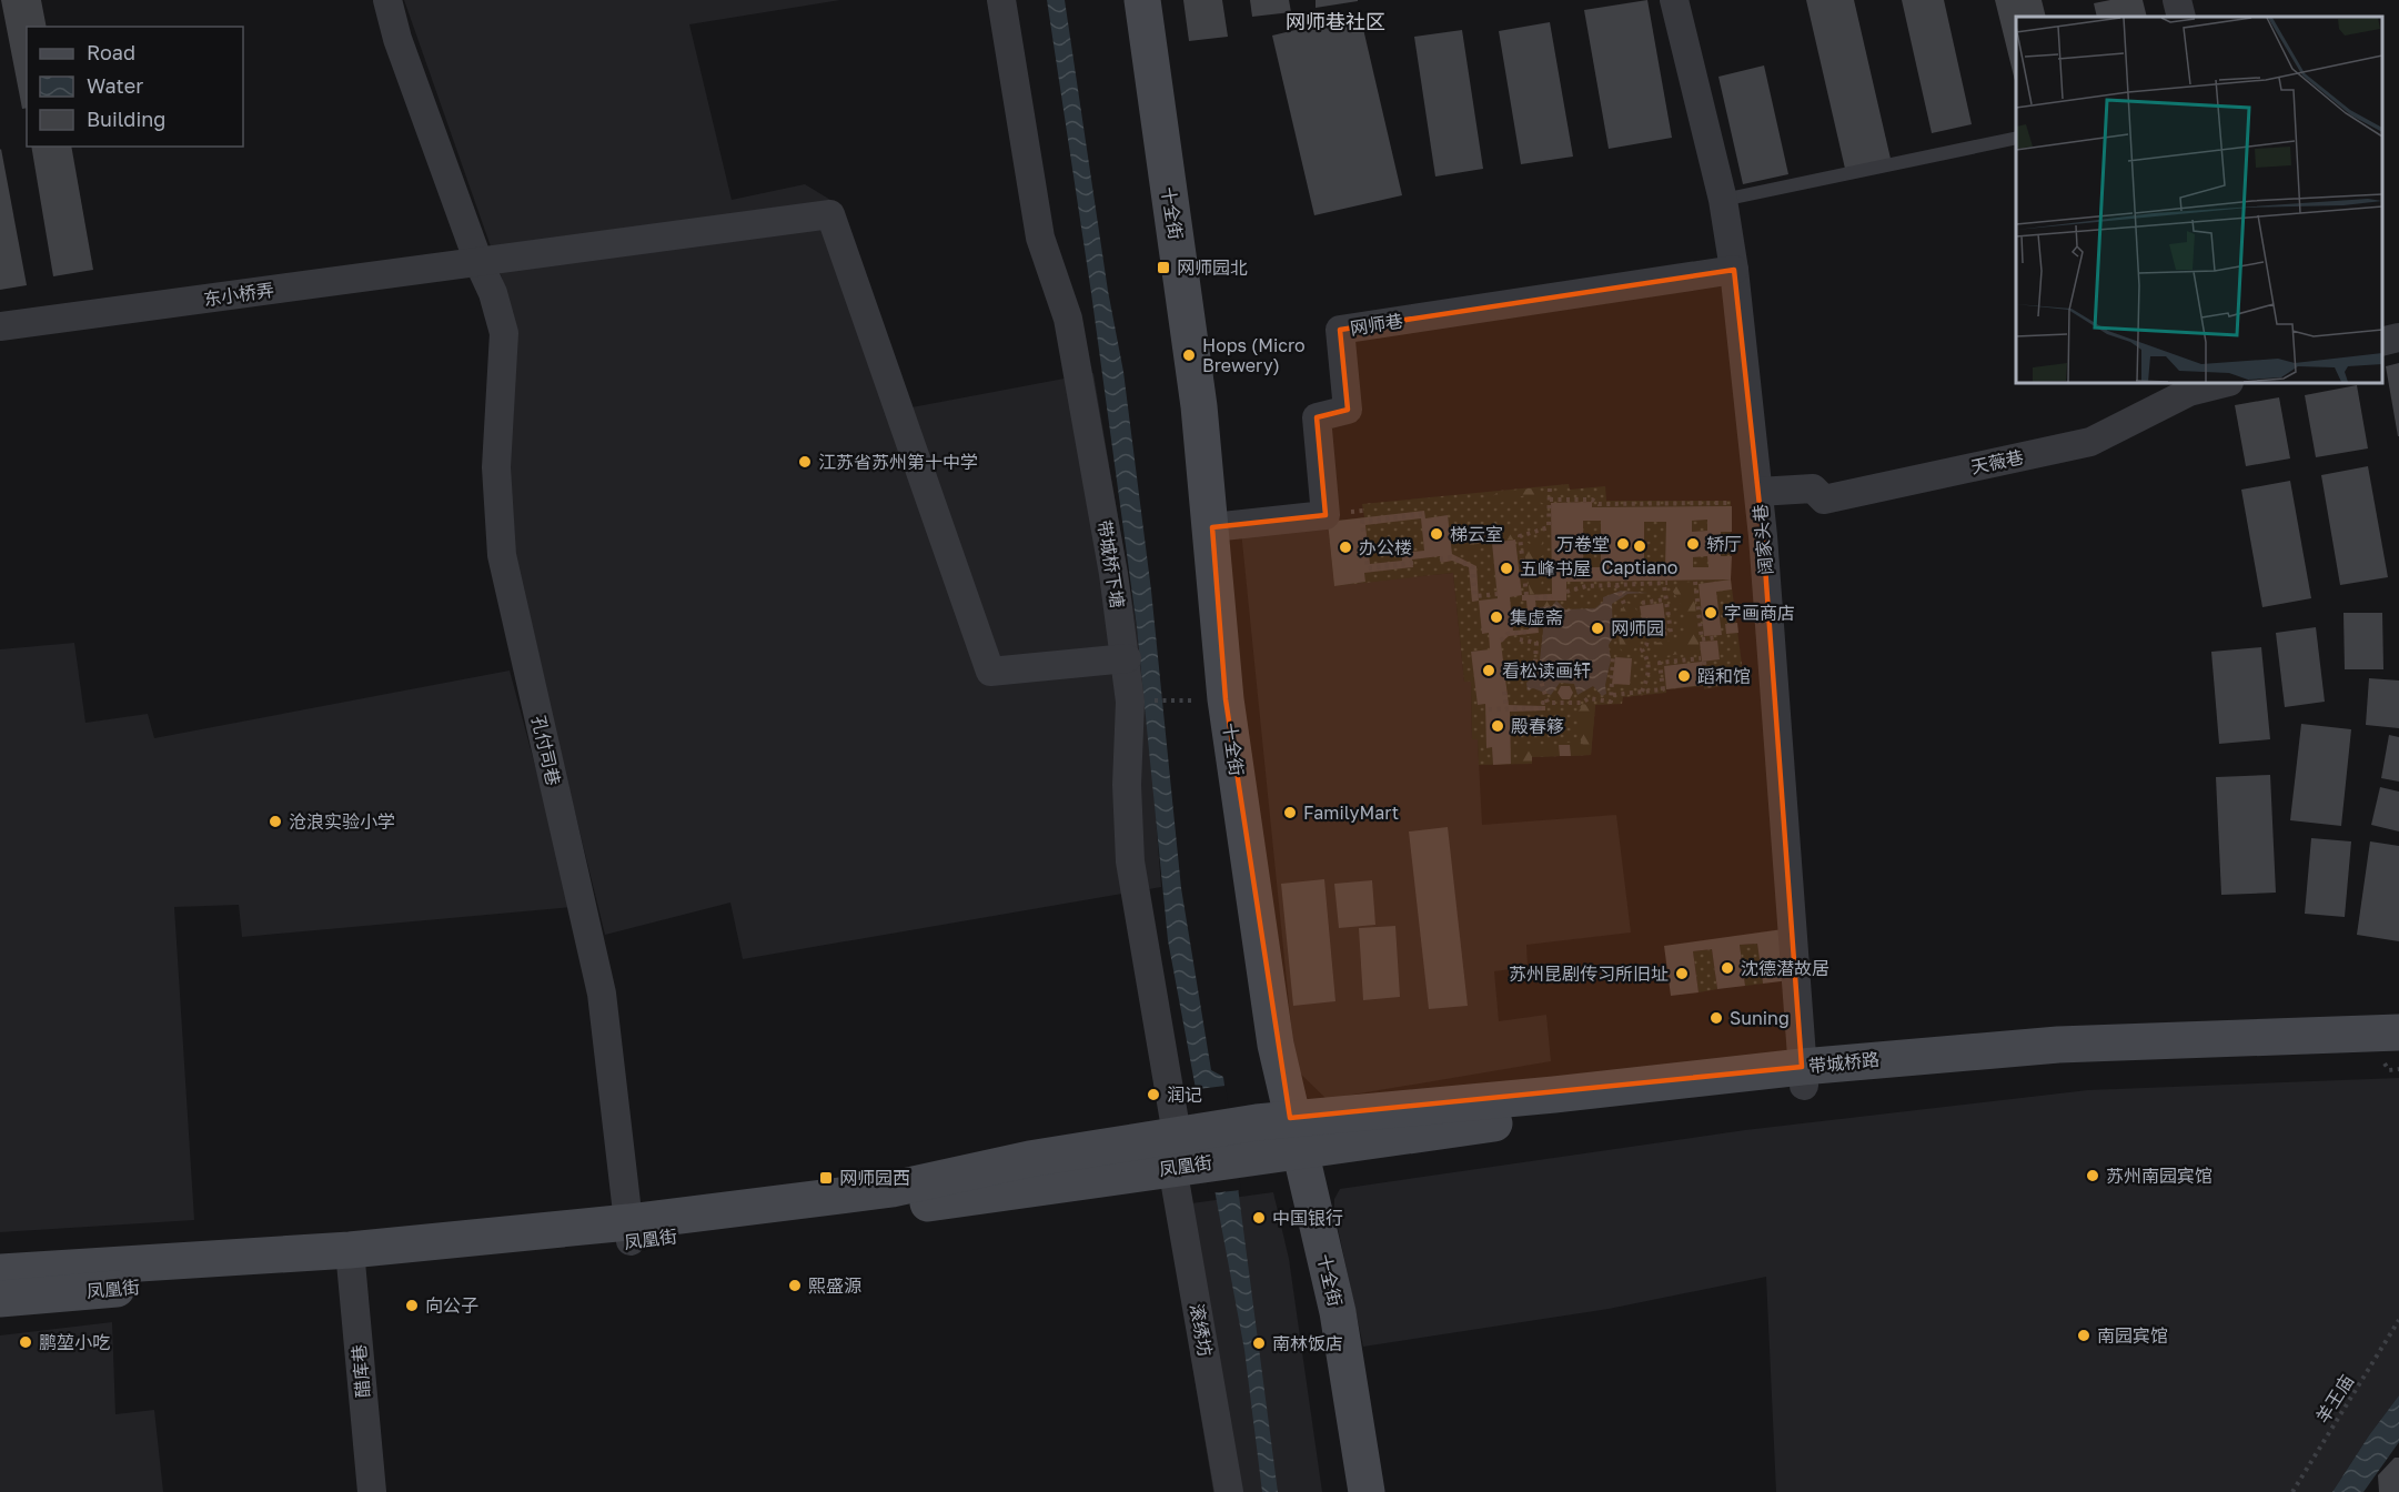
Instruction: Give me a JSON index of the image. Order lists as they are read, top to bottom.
{
  "streets": {
    "main road": ["十全街", "带城桥路", "凤凰街"],
    "street": [
      "东小桥弄",
      "网师巷",
      "天薇巷",
      "阔家头巷",
      "带城桥下塘",
      "孔付司巷",
      "滚绣坊",
      "醋库巷"
    ],
    "path": ["羊王庙"]
  },
  "crossings": [
    ["十全街", "网师巷"],
    ["十全街", "带城桥路"],
    ["十全街", "凤凰街"],
    ["东小桥弄", "带城桥下塘"],
    ["东小桥弄", "孔付司巷"],
    ["网师巷", "阔家头巷"],
    ["天薇巷", "阔家头巷"],
    ["阔家头巷", "带城桥路"],
    ["带城桥下塘", "凤凰街"],
    ["带城桥下塘", "滚绣坊"],
    ["孔付司巷", "凤凰街"],
    ["带城桥路", "凤凰街"],
    ["凤凰街", "滚绣坊"],
    ["凤凰街", "醋库巷"]
  ],
  "districts": ["网师巷社区"],
  "places": {
    "transit": ["网师园北", "网师园西"],
    "other": [
      "Hops (Micro Brewery)",
      "江苏省苏州第十中学",
      "梯云室",
      "万卷堂",
      "轿厅",
      "Captiano",
      "办公楼",
      "五峰书屋",
      "字画商店",
      "集虚斋",
      "网师园",
      "看松读画轩",
      "蹈和馆",
      "殿春簃",
      "FamilyMart",
      "沧浪实验小学",
      "沈德潜故居",
      "苏州昆剧传习所旧址",
      "Suning",
      "润记",
      "苏州南园宾馆",
      "中国银行",
      "熙盛源",
      "向公子",
      "南园宾馆",
      "鹏堃小吃",
      "南林饭店"
    ]
  },
  "legend": ["Road", "Water", "Building"]
}
